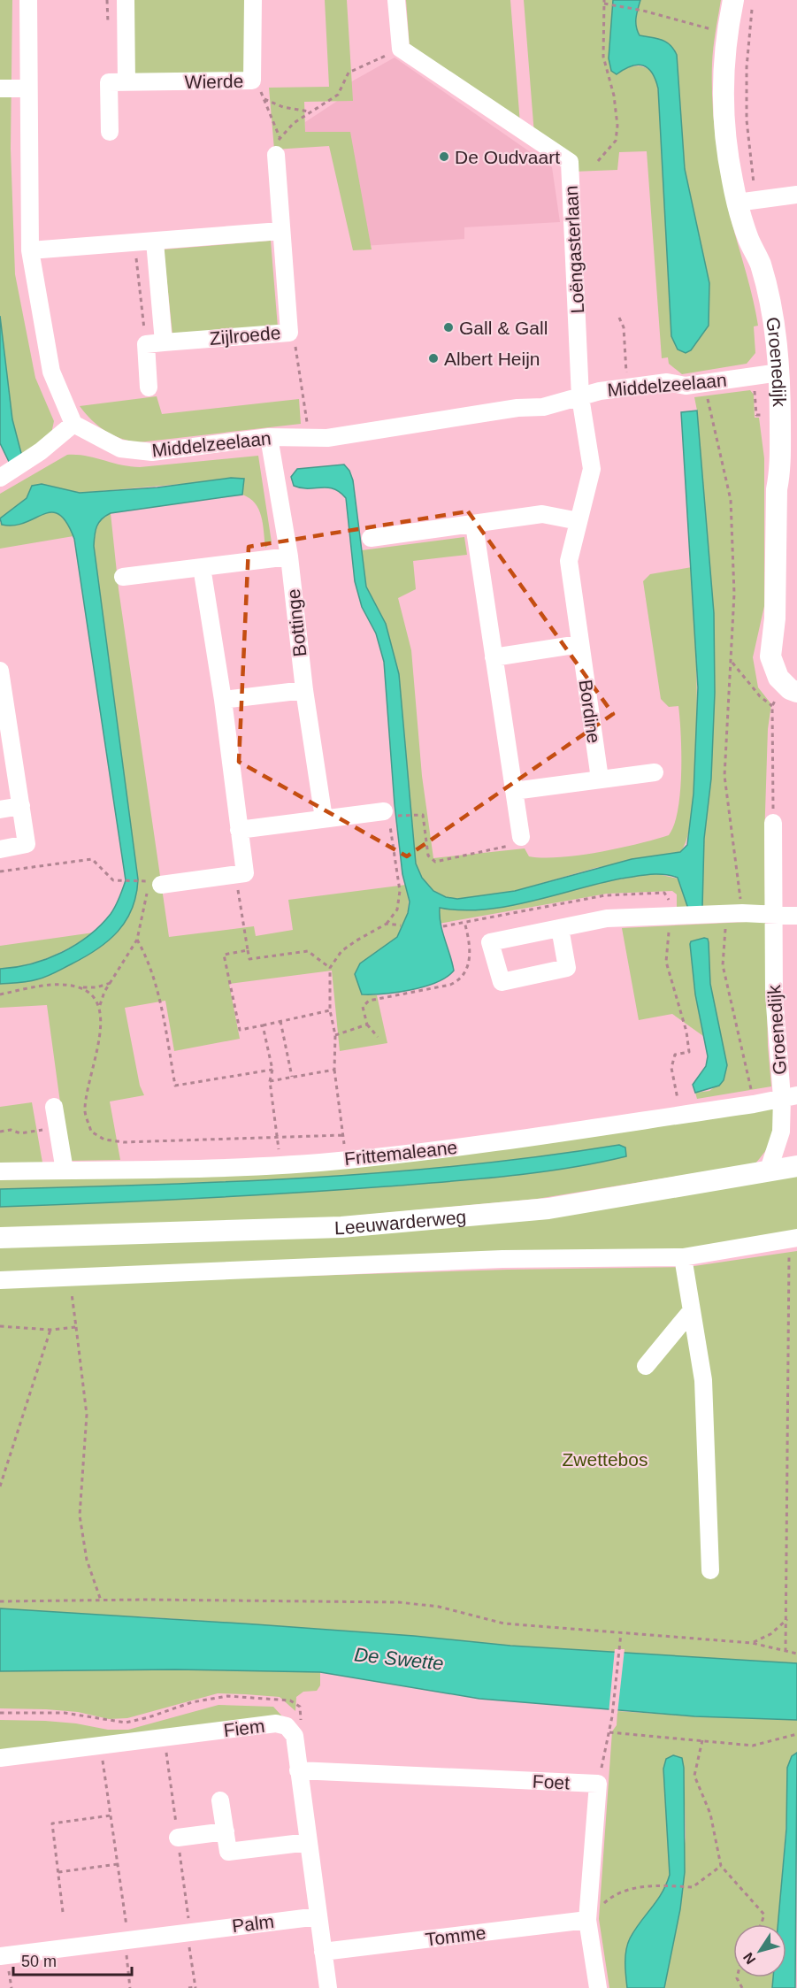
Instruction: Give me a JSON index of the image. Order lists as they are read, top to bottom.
{
  "streets": {
    "main road": ["Groenedijk", "Leeuwarderweg"],
    "street": [
      "Wierde",
      "Loëngasterlaan",
      "Zijlroede",
      "Middelzeelaan",
      "Bottinge",
      "Bordine",
      "Frittemaleane",
      "Fiem",
      "Foet",
      "Palm",
      "Tomme"
    ]
  },
  "crossings": [
    ["Loëngasterlaan", "Middelzeelaan"],
    ["Loëngasterlaan", "Bordine"],
    ["Groenedijk", "Middelzeelaan"],
    ["Groenedijk", "Frittemaleane"],
    ["Groenedijk", "Leeuwarderweg"],
    ["Middelzeelaan", "Bottinge"],
    ["Middelzeelaan", "Bordine"]
  ],
  "water": ["De Swette"],
  "parks": ["Zwettebos"],
  "places": ["De Oudvaart", "Gall & Gall", "Albert Heijn"],
  "scale_bar": "50 m",
  "north": "bottom left"
}
